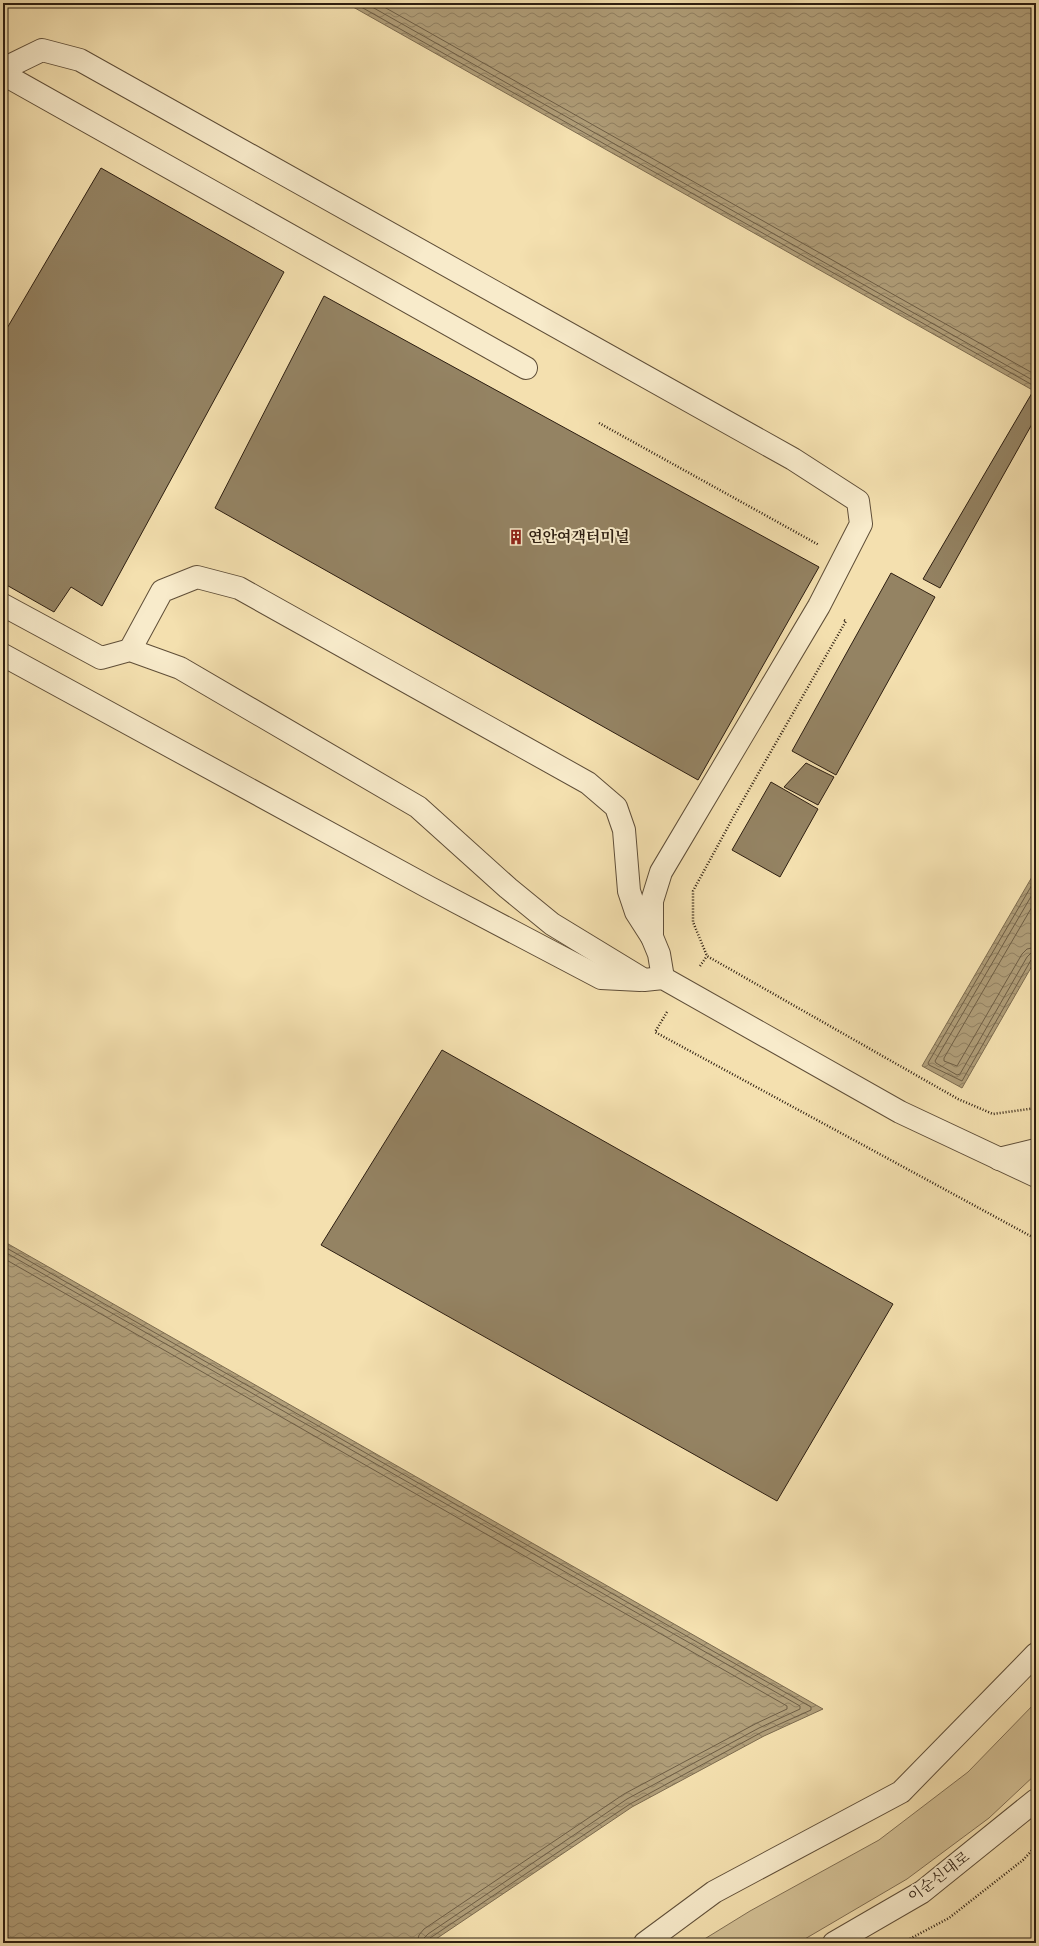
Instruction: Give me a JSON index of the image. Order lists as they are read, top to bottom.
{
  "streets": {
    "street": ["이순신대로"]
  },
  "places": {
    "building": ["연안여객터미널"]
  }
}
